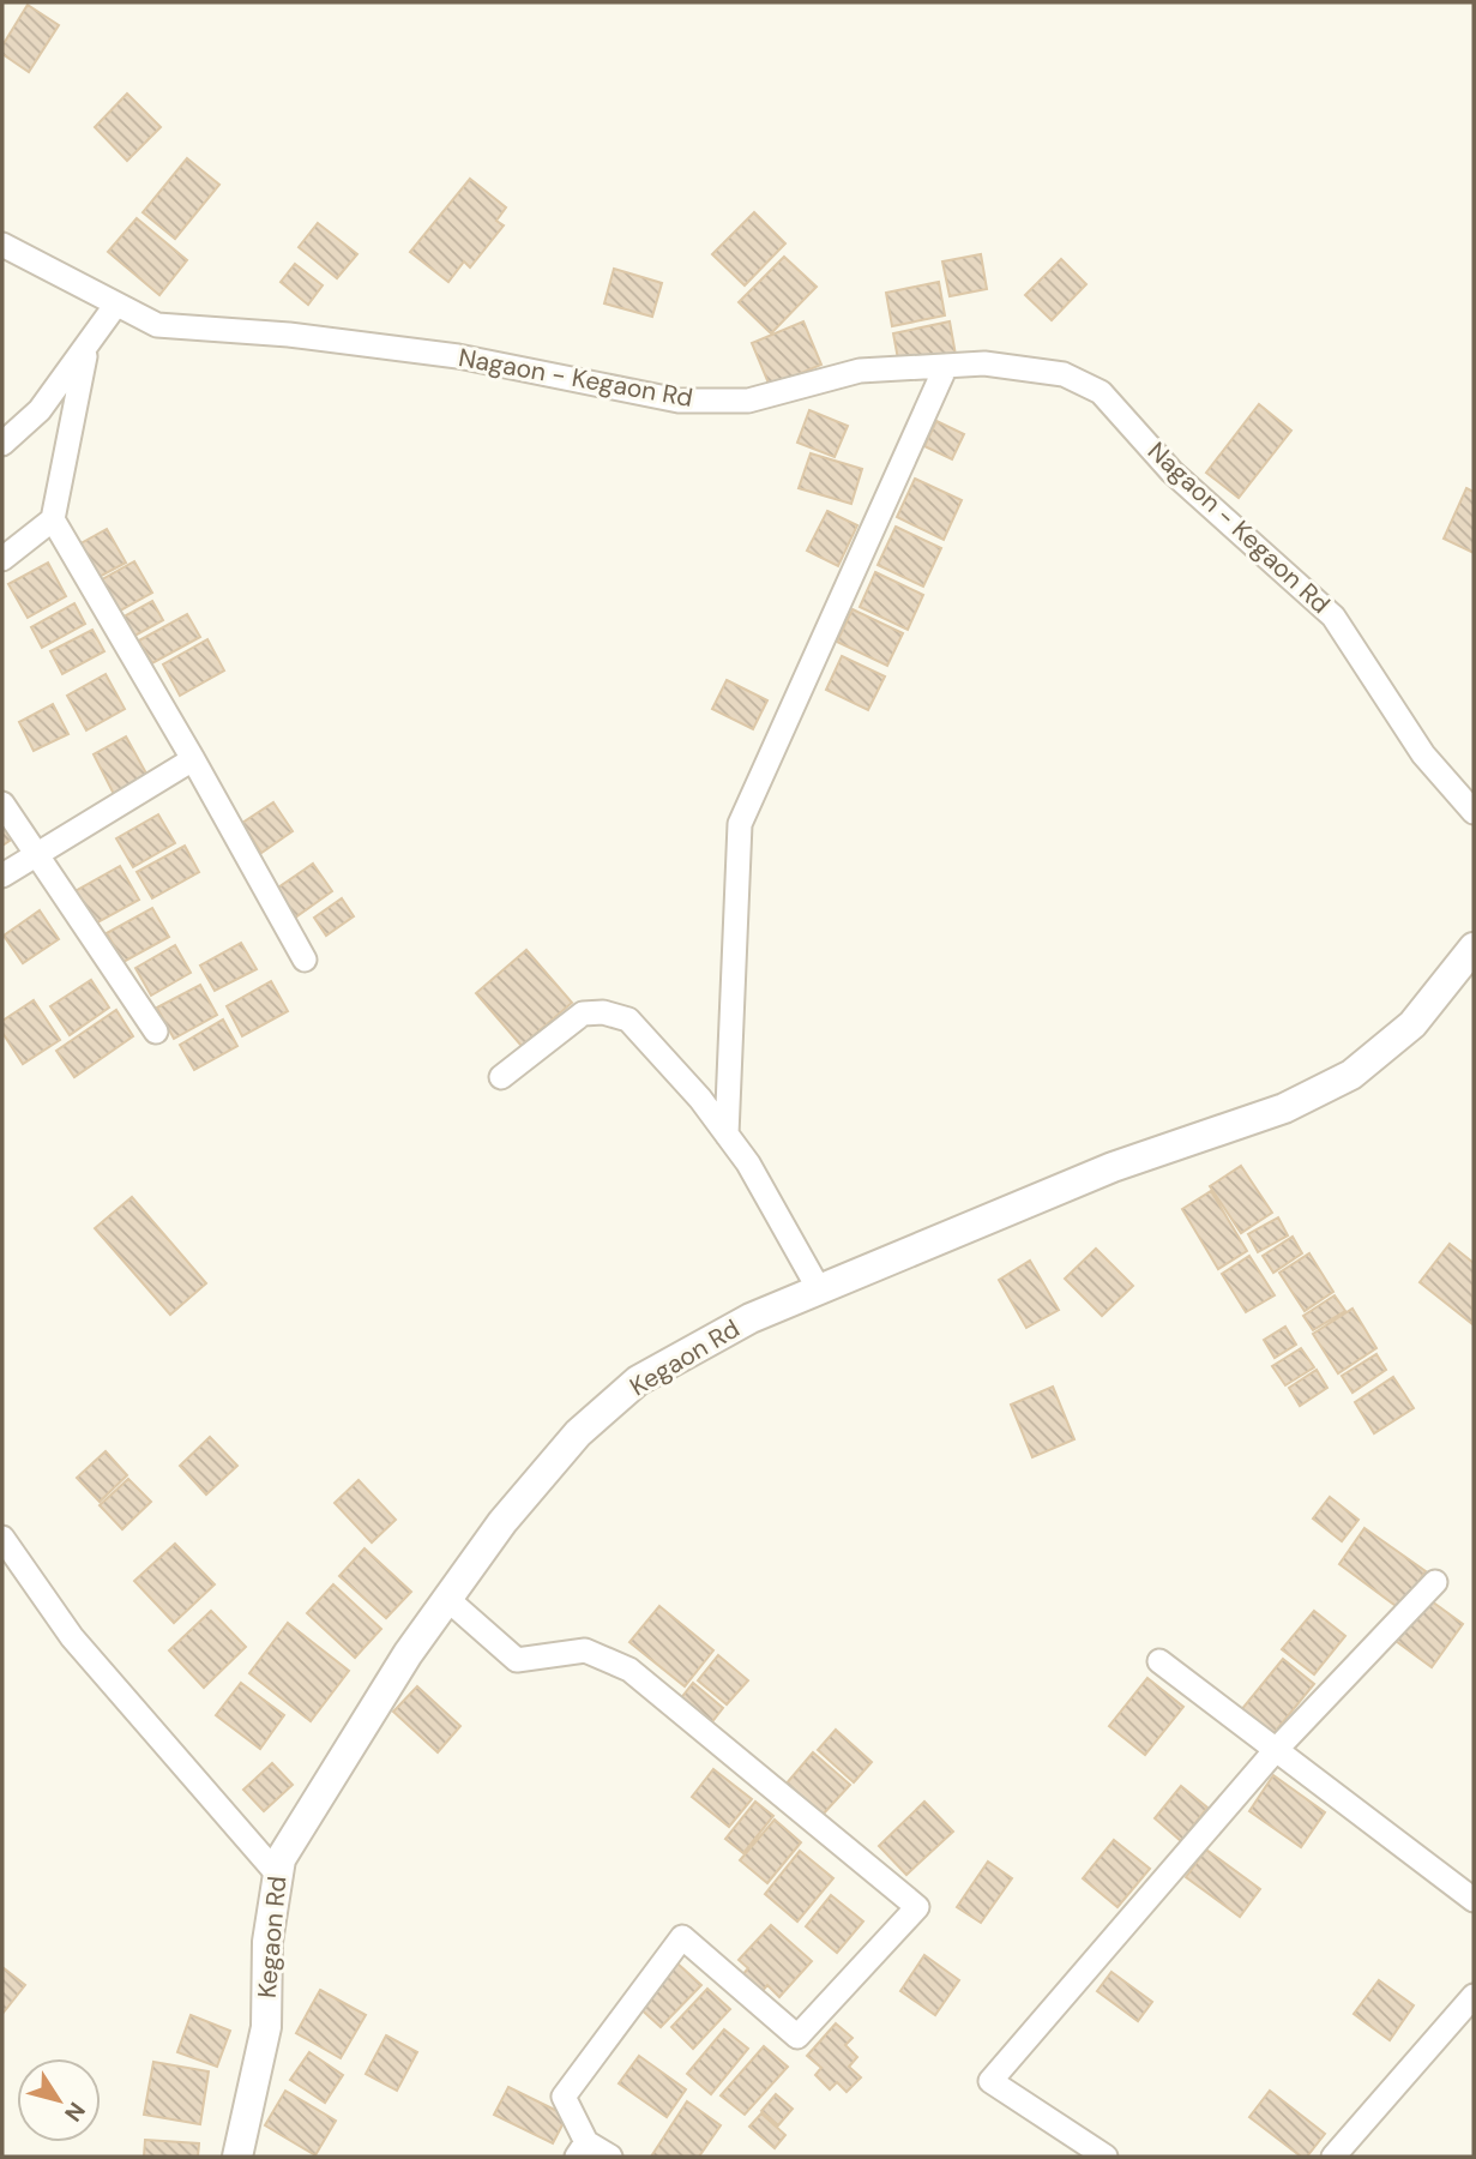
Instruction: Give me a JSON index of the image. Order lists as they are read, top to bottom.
{
  "streets": {
    "street": ["Nagaon - Kegaon Rd", "Kegaon Rd"]
  },
  "north": "bottom right"
}
